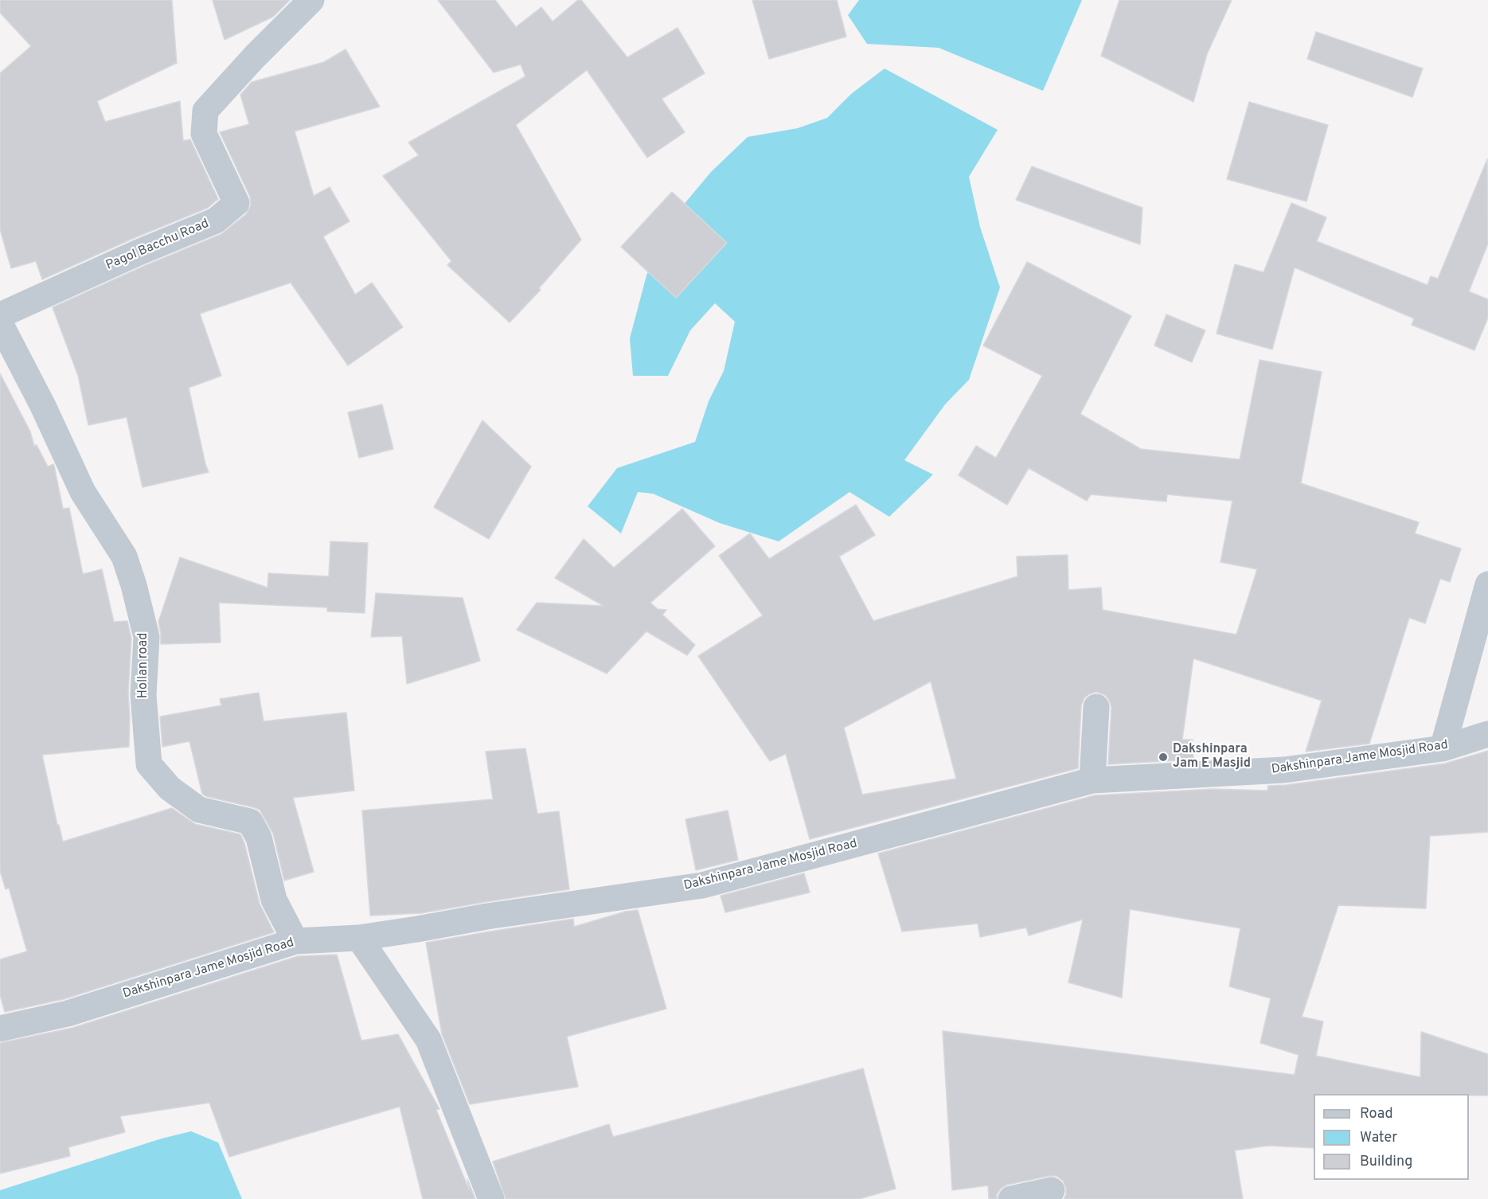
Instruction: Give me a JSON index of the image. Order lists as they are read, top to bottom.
{
  "streets": {
    "street": ["Pagol Bacchu Road", "Hollan road", "Dakshinpara Jame Mosjid Road"]
  },
  "crossings": [
    ["Hollan road", "Dakshinpara Jame Mosjid Road"]
  ],
  "places": ["Dakshinpara Jam E Masjid"],
  "legend": ["Road", "Water", "Building"]
}
